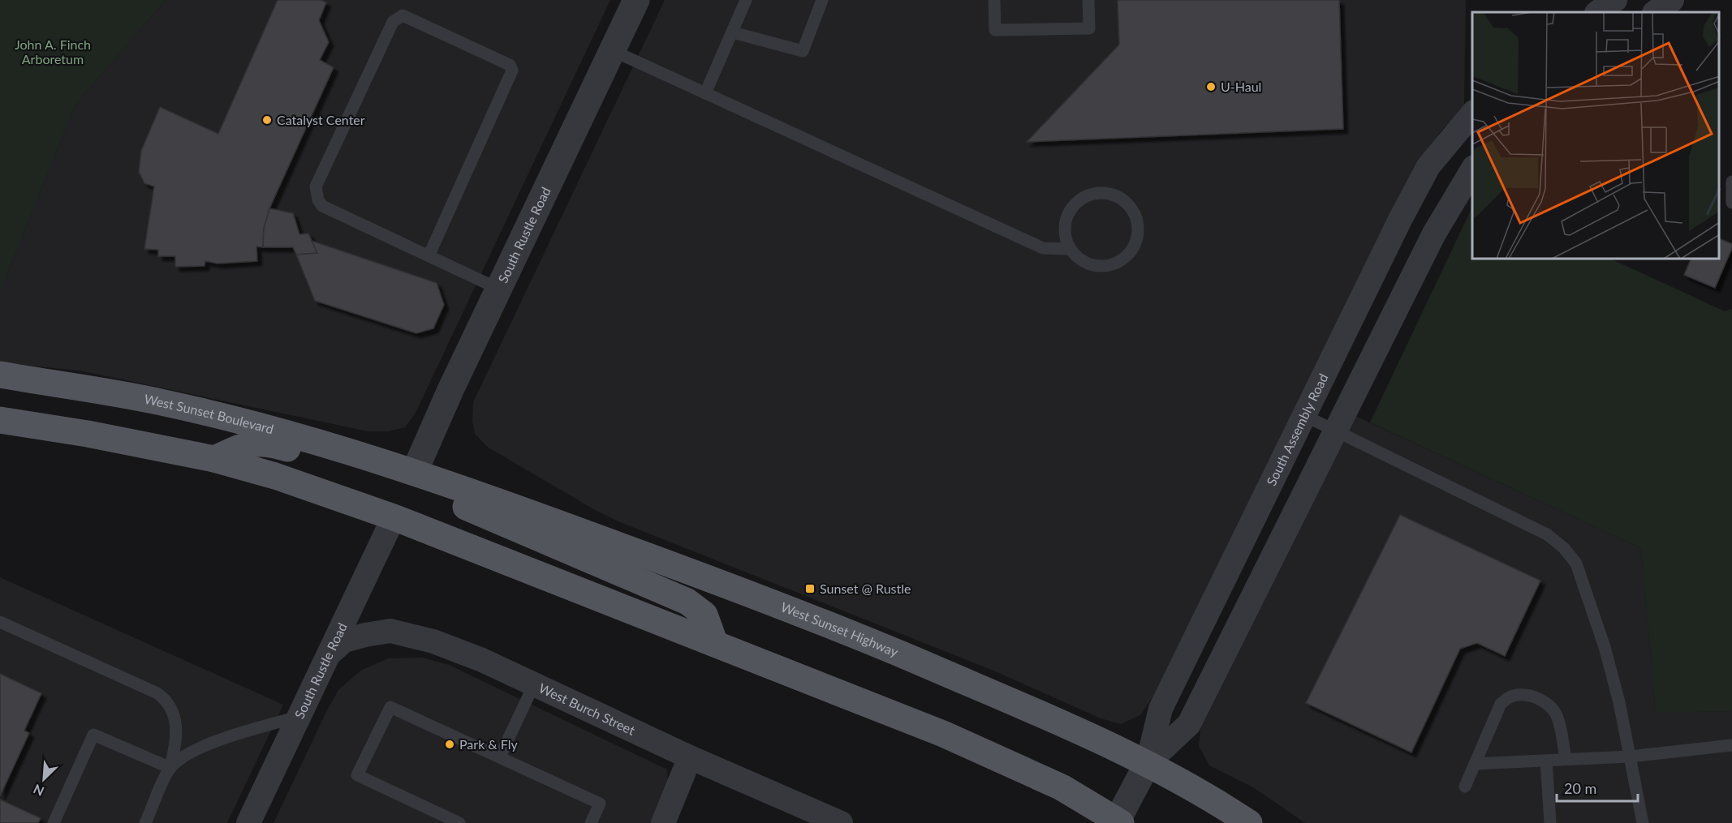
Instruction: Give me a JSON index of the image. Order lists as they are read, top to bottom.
{
  "streets": {
    "main road": ["West Sunset Boulevard", "West Sunset Highway"],
    "street": ["South Rustle Road", "South Assembly Road", "West Burch Street"]
  },
  "crossings": [
    ["South Rustle Road", "West Sunset Boulevard"],
    ["South Rustle Road", "West Sunset Highway"],
    ["South Rustle Road", "West Burch Street"],
    ["West Sunset Boulevard", "West Sunset Highway"],
    ["South Assembly Road", "West Sunset Highway"]
  ],
  "parks": ["John A. Finch Arboretum"],
  "places": {
    "other": ["U-Haul", "Catalyst Center", "Park & Fly"],
    "transit": ["Sunset @ Rustle"]
  },
  "scale_bar": "20 m",
  "north": "bottom left"
}
